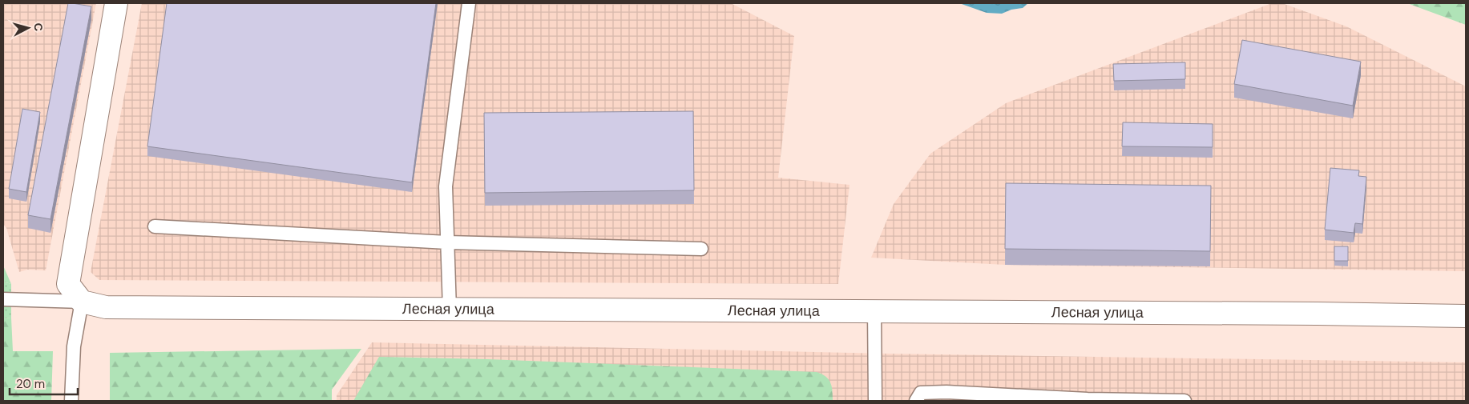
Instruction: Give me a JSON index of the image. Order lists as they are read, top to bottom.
{
  "streets": {
    "street": ["Лесная улица"]
  },
  "scale_bar": "20 m",
  "north": "right"
}
